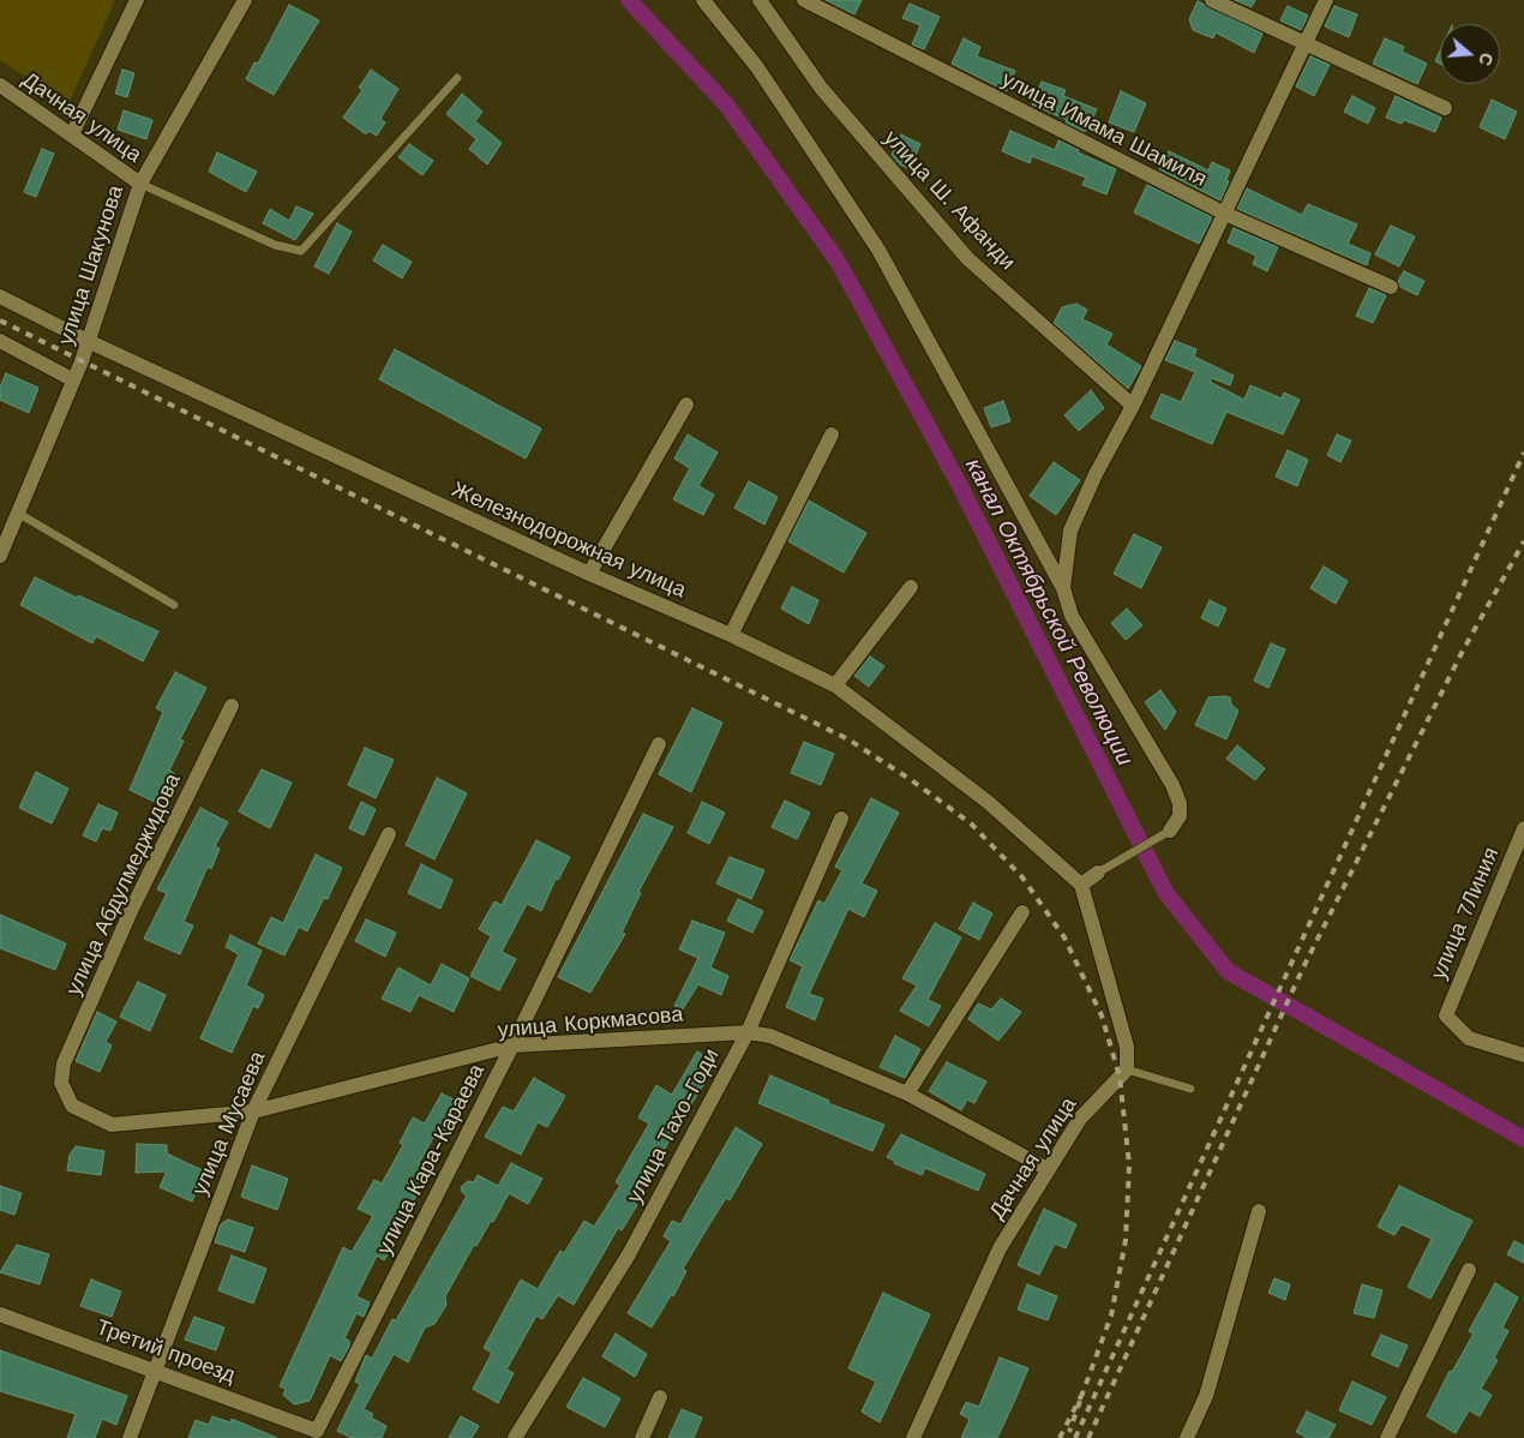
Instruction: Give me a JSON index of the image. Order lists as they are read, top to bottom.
{
  "streets": {
    "street": [
      "Дачная улица",
      "улица Имама Шамиля",
      "улица Ш. Афанди",
      "улица Шакунова",
      "Железнодорожная улица",
      "улица Абдулмеджидова",
      "улица 7Линия",
      "улица Коркмасова",
      "улица Мусаева",
      "улица Тахо-Годи",
      "улица Кара-Караева",
      "Третий проезд"
    ]
  },
  "crossings": [
    ["Дачная улица", "улица Шакунова"],
    ["Дачная улица", "улица Коркмасова"],
    ["улица Шакунова", "Железнодорожная улица"],
    ["улица Абдулмеджидова", "улица Коркмасова"],
    ["улица Коркмасова", "улица Мусаева"],
    ["улица Коркмасова", "улица Тахо-Годи"],
    ["улица Коркмасова", "улица Кара-Караева"],
    ["улица Мусаева", "Третий проезд"],
    ["улица Кара-Караева", "Третий проезд"]
  ],
  "water": ["канал Октябрьской Революции"],
  "north": "right"
}
